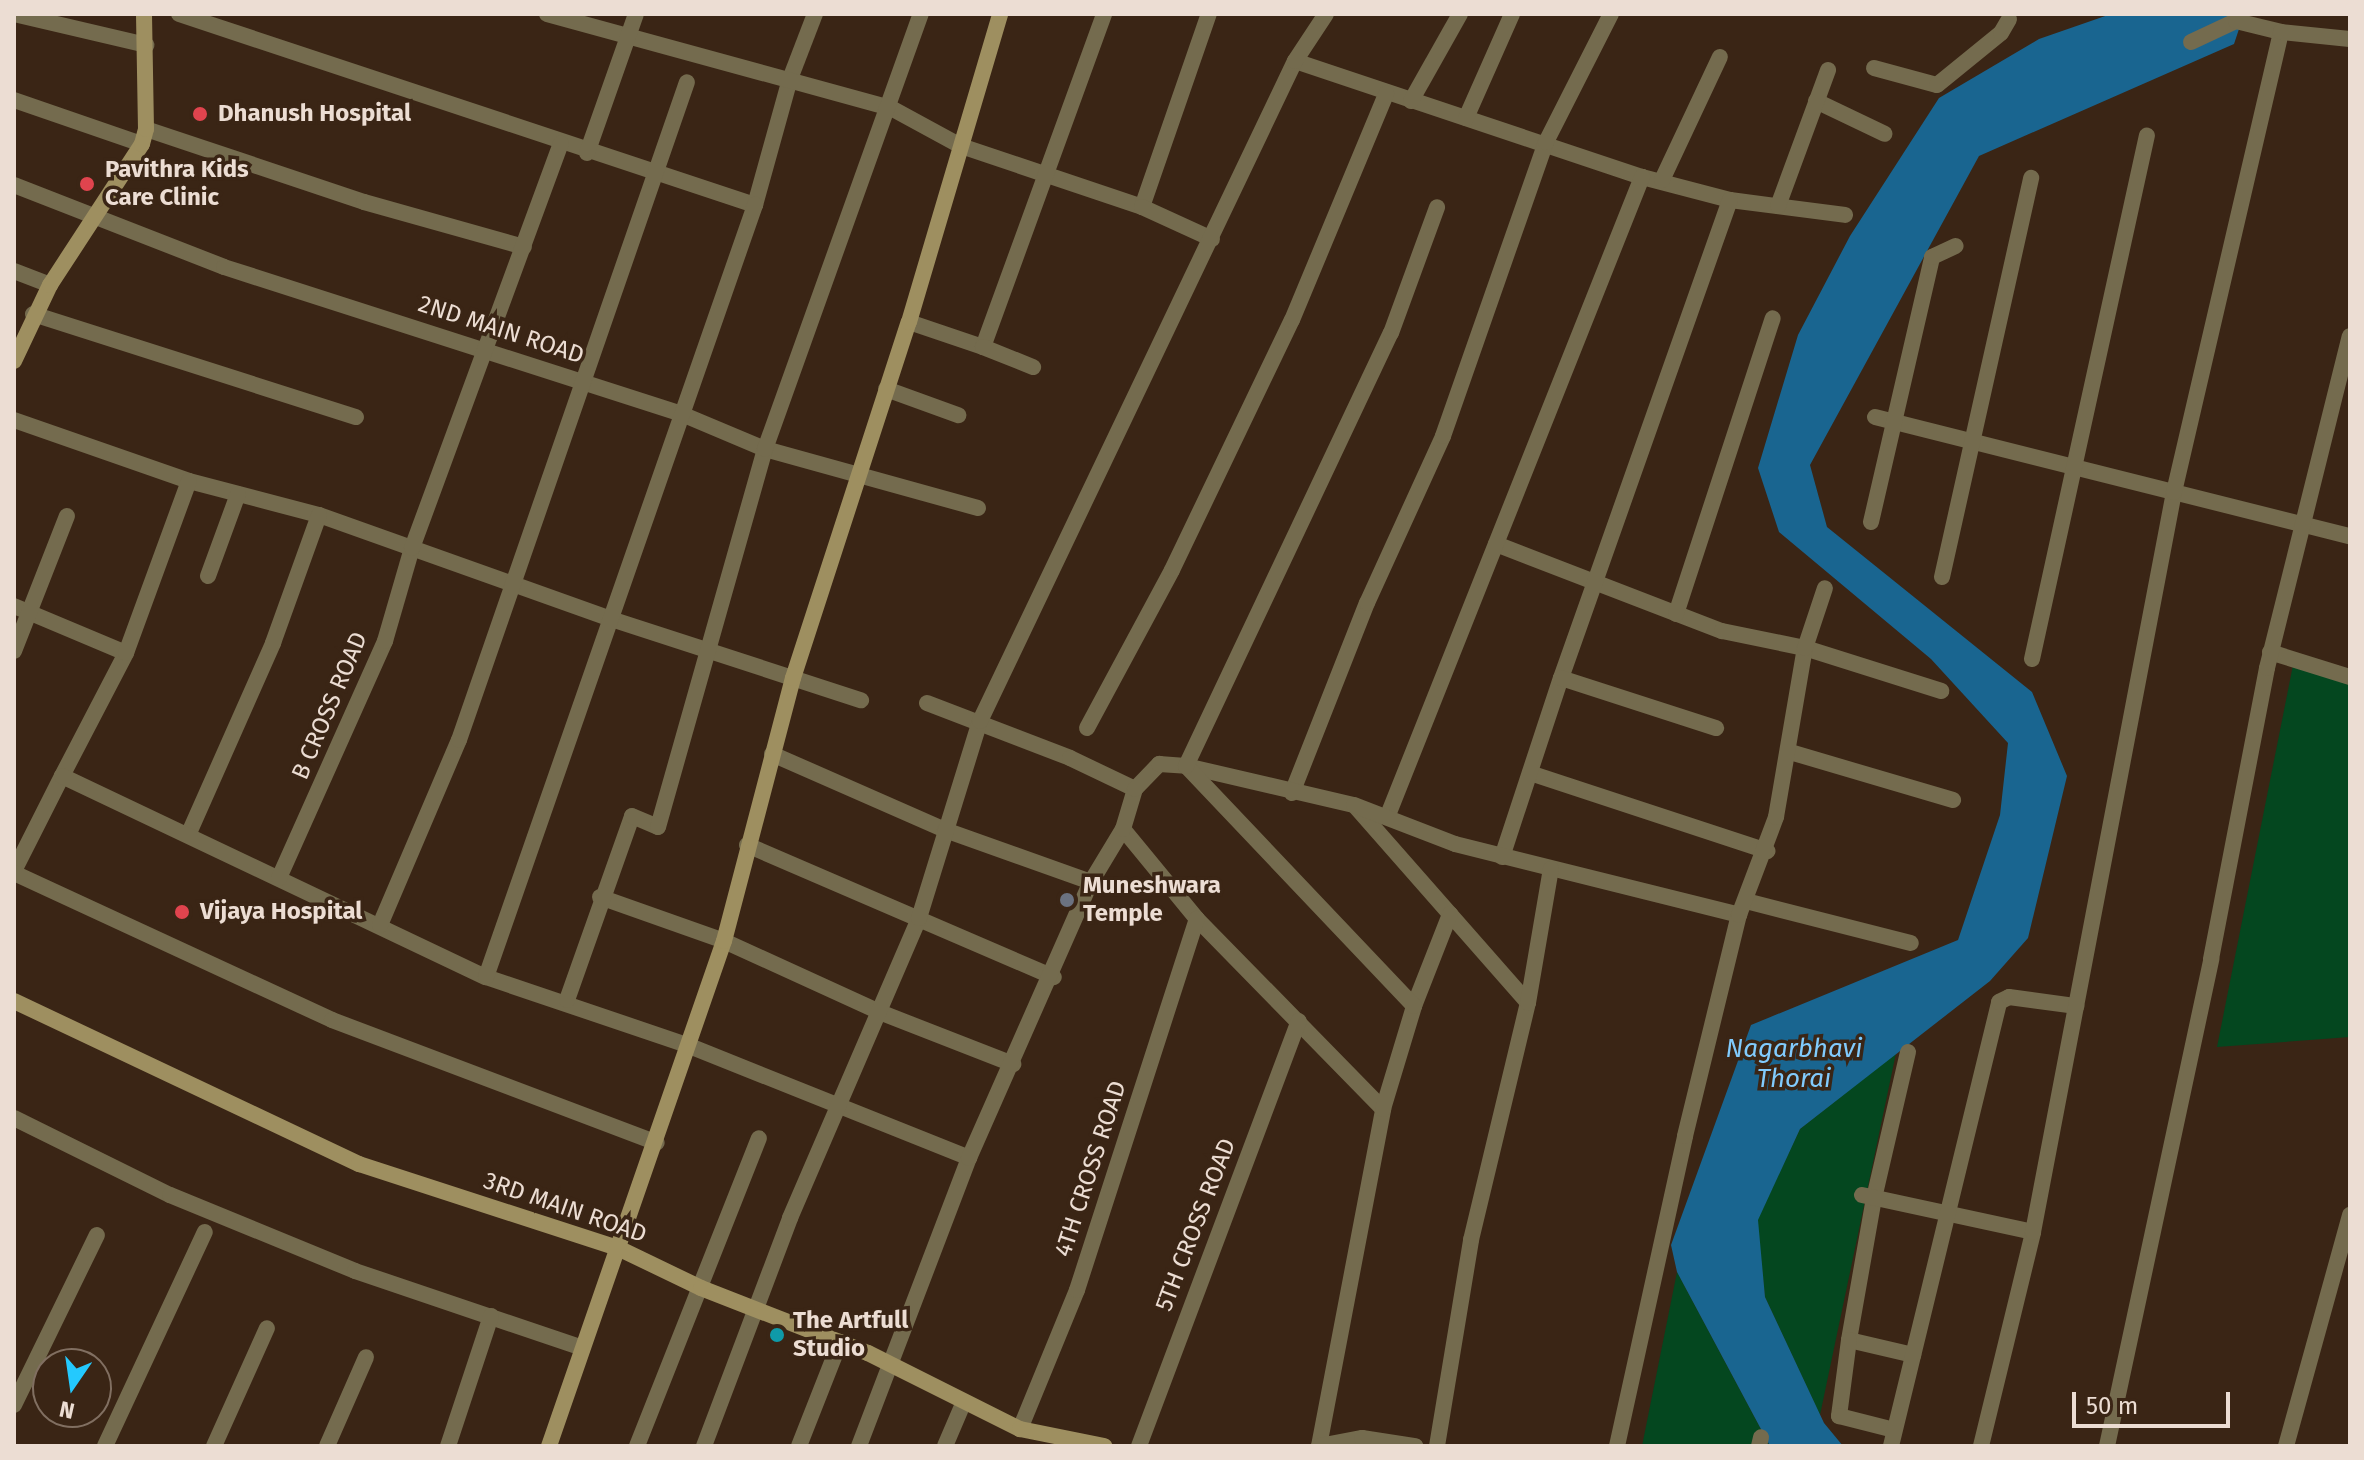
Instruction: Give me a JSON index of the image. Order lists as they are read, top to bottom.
{
  "streets": {
    "street": [
      "2ND MAIN ROAD",
      "B CROSS ROAD",
      "4TH CROSS ROAD",
      "3RD MAIN ROAD",
      "5TH CROSS ROAD"
    ]
  },
  "crossings": [
    ["2ND MAIN ROAD", "B CROSS ROAD"],
    ["4TH CROSS ROAD", "3RD MAIN ROAD"]
  ],
  "water": ["Nagarbhavi Thorai"],
  "places": [
    "Dhanush Hospital",
    "Pavithra Kids Care Clinic",
    "Muneshwara Temple",
    "Vijaya Hospital",
    "The Artfull Studio"
  ],
  "scale_bar": "50 m",
  "north": "bottom"
}
